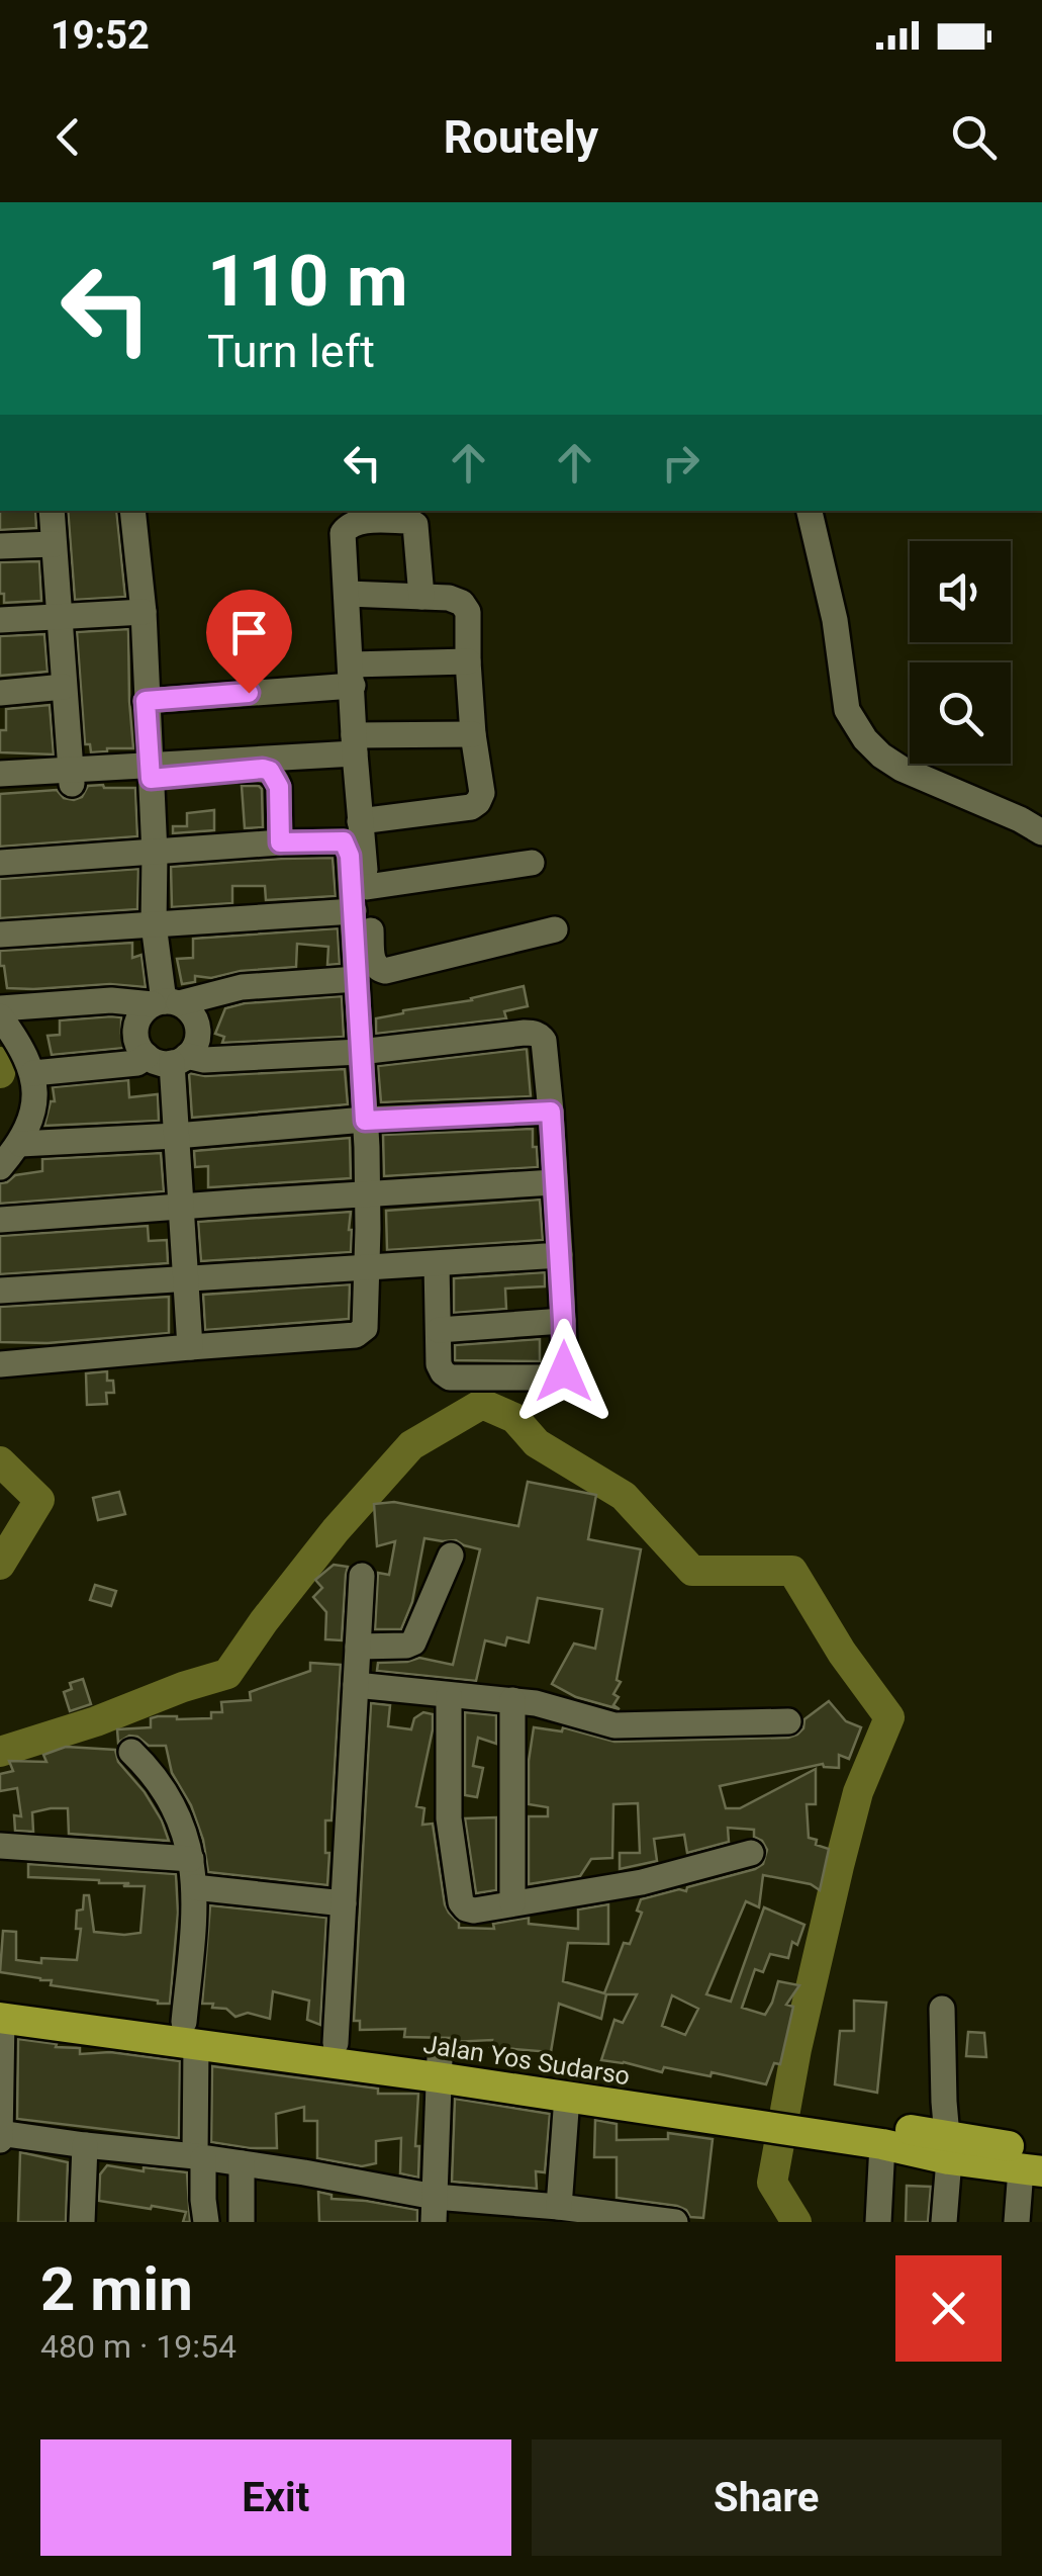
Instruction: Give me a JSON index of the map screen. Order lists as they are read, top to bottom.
{
  "streets": {
    "highway": ["Jalan Yos Sudarso"]
  },
  "page": {
    "status": "19:52",
    "header": "Routely",
    "turn": ["110 m", "Turn left"],
    "heading": ["2 min", "480 m · 19:54"],
    "buttons": ["Exit", "Share"]
  }
}
